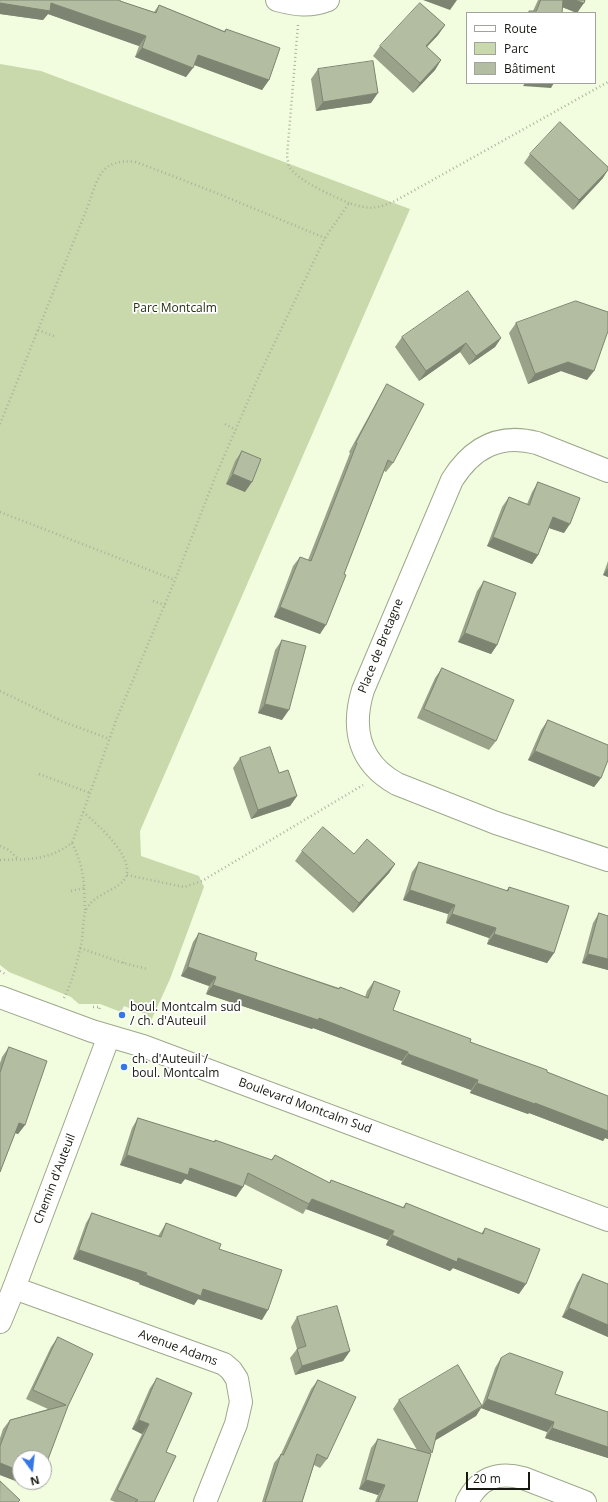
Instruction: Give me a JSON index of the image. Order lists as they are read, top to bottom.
{
  "streets": {
    "street": [
      "Place de Bretagne",
      "Boulevard Montcalm Sud",
      "Chemin d'Auteuil",
      "Avenue Adams"
    ]
  },
  "crossings": [
    ["Boulevard Montcalm Sud", "Chemin d'Auteuil"],
    ["Chemin d'Auteuil", "Avenue Adams"]
  ],
  "parks": ["Parc Montcalm"],
  "places": ["boul. Montcalm sud / ch. d'Auteuil", "ch. d'Auteuil / boul. Montcalm"],
  "legend": ["Route", "Parc", "Bâtiment"],
  "scale_bar": "20 m",
  "north": "bottom"
}
